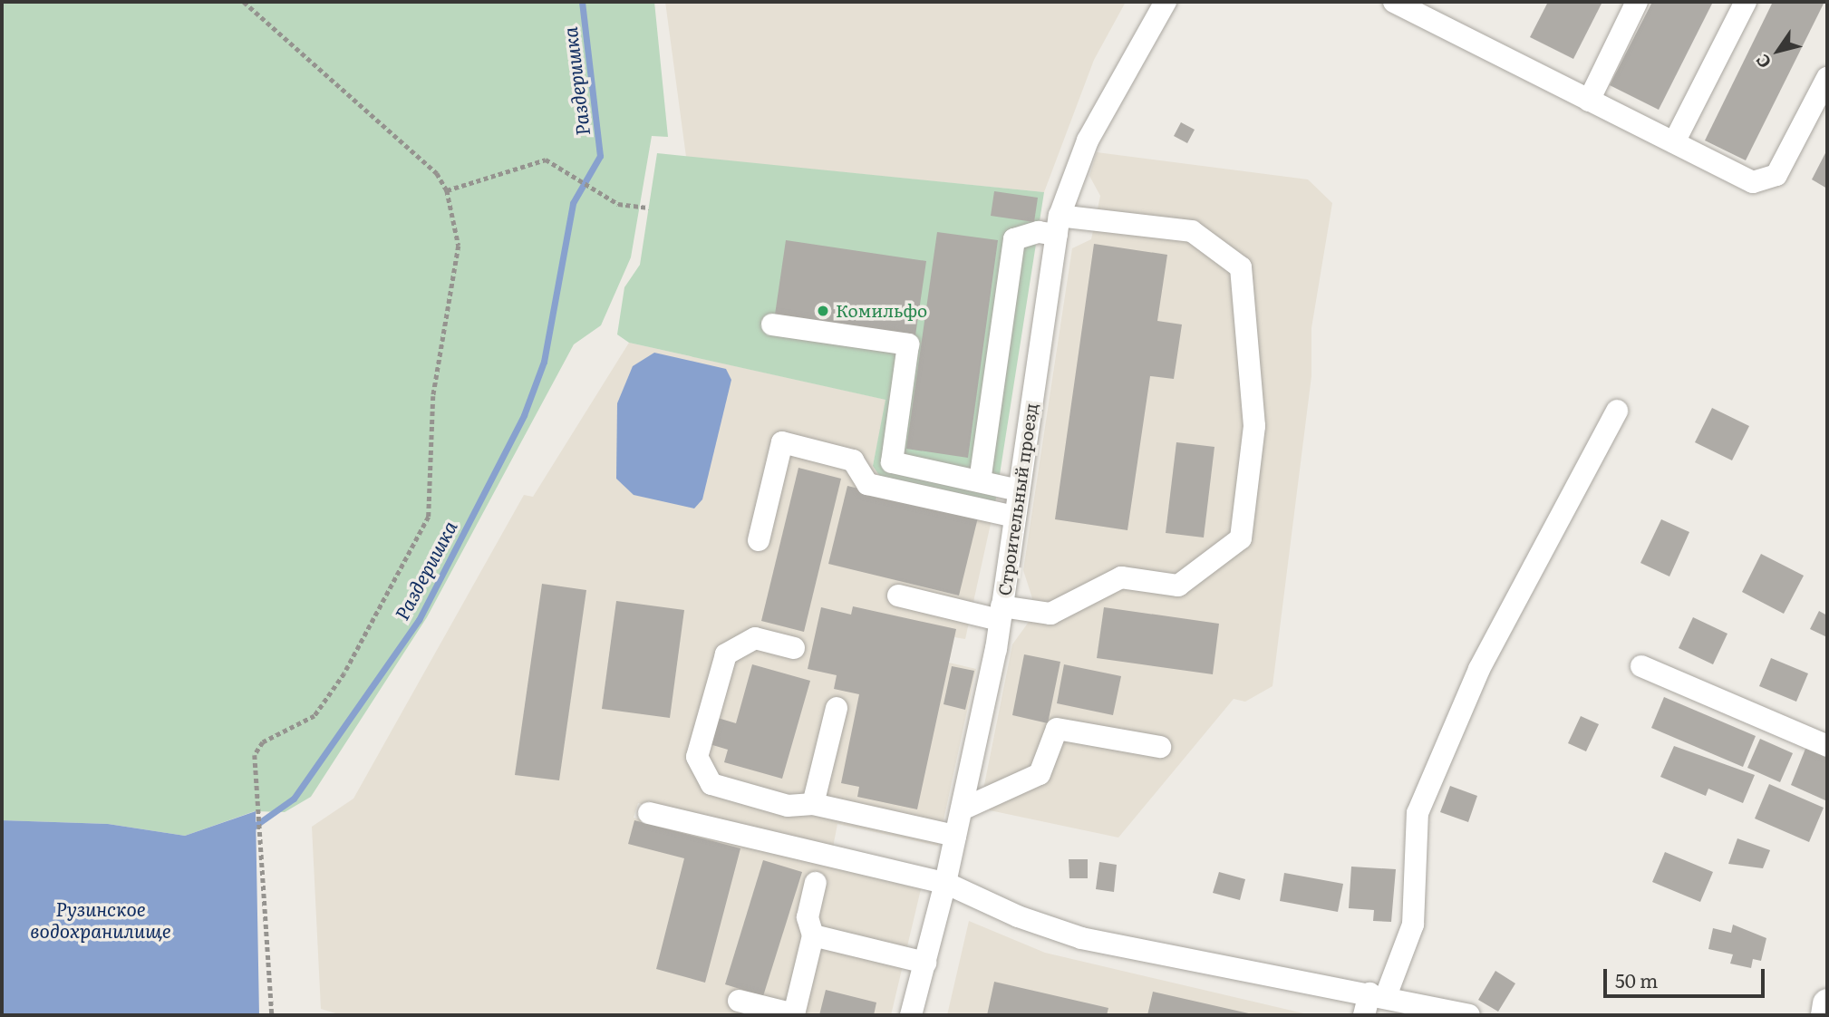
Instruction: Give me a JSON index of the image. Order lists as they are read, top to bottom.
{
  "streets": {
    "street": ["Строительный проезд"]
  },
  "water": ["Раздеришка", "Рузинское водохранилище"],
  "places": ["Комильфо"],
  "scale_bar": "50 m",
  "north": "bottom left"
}
